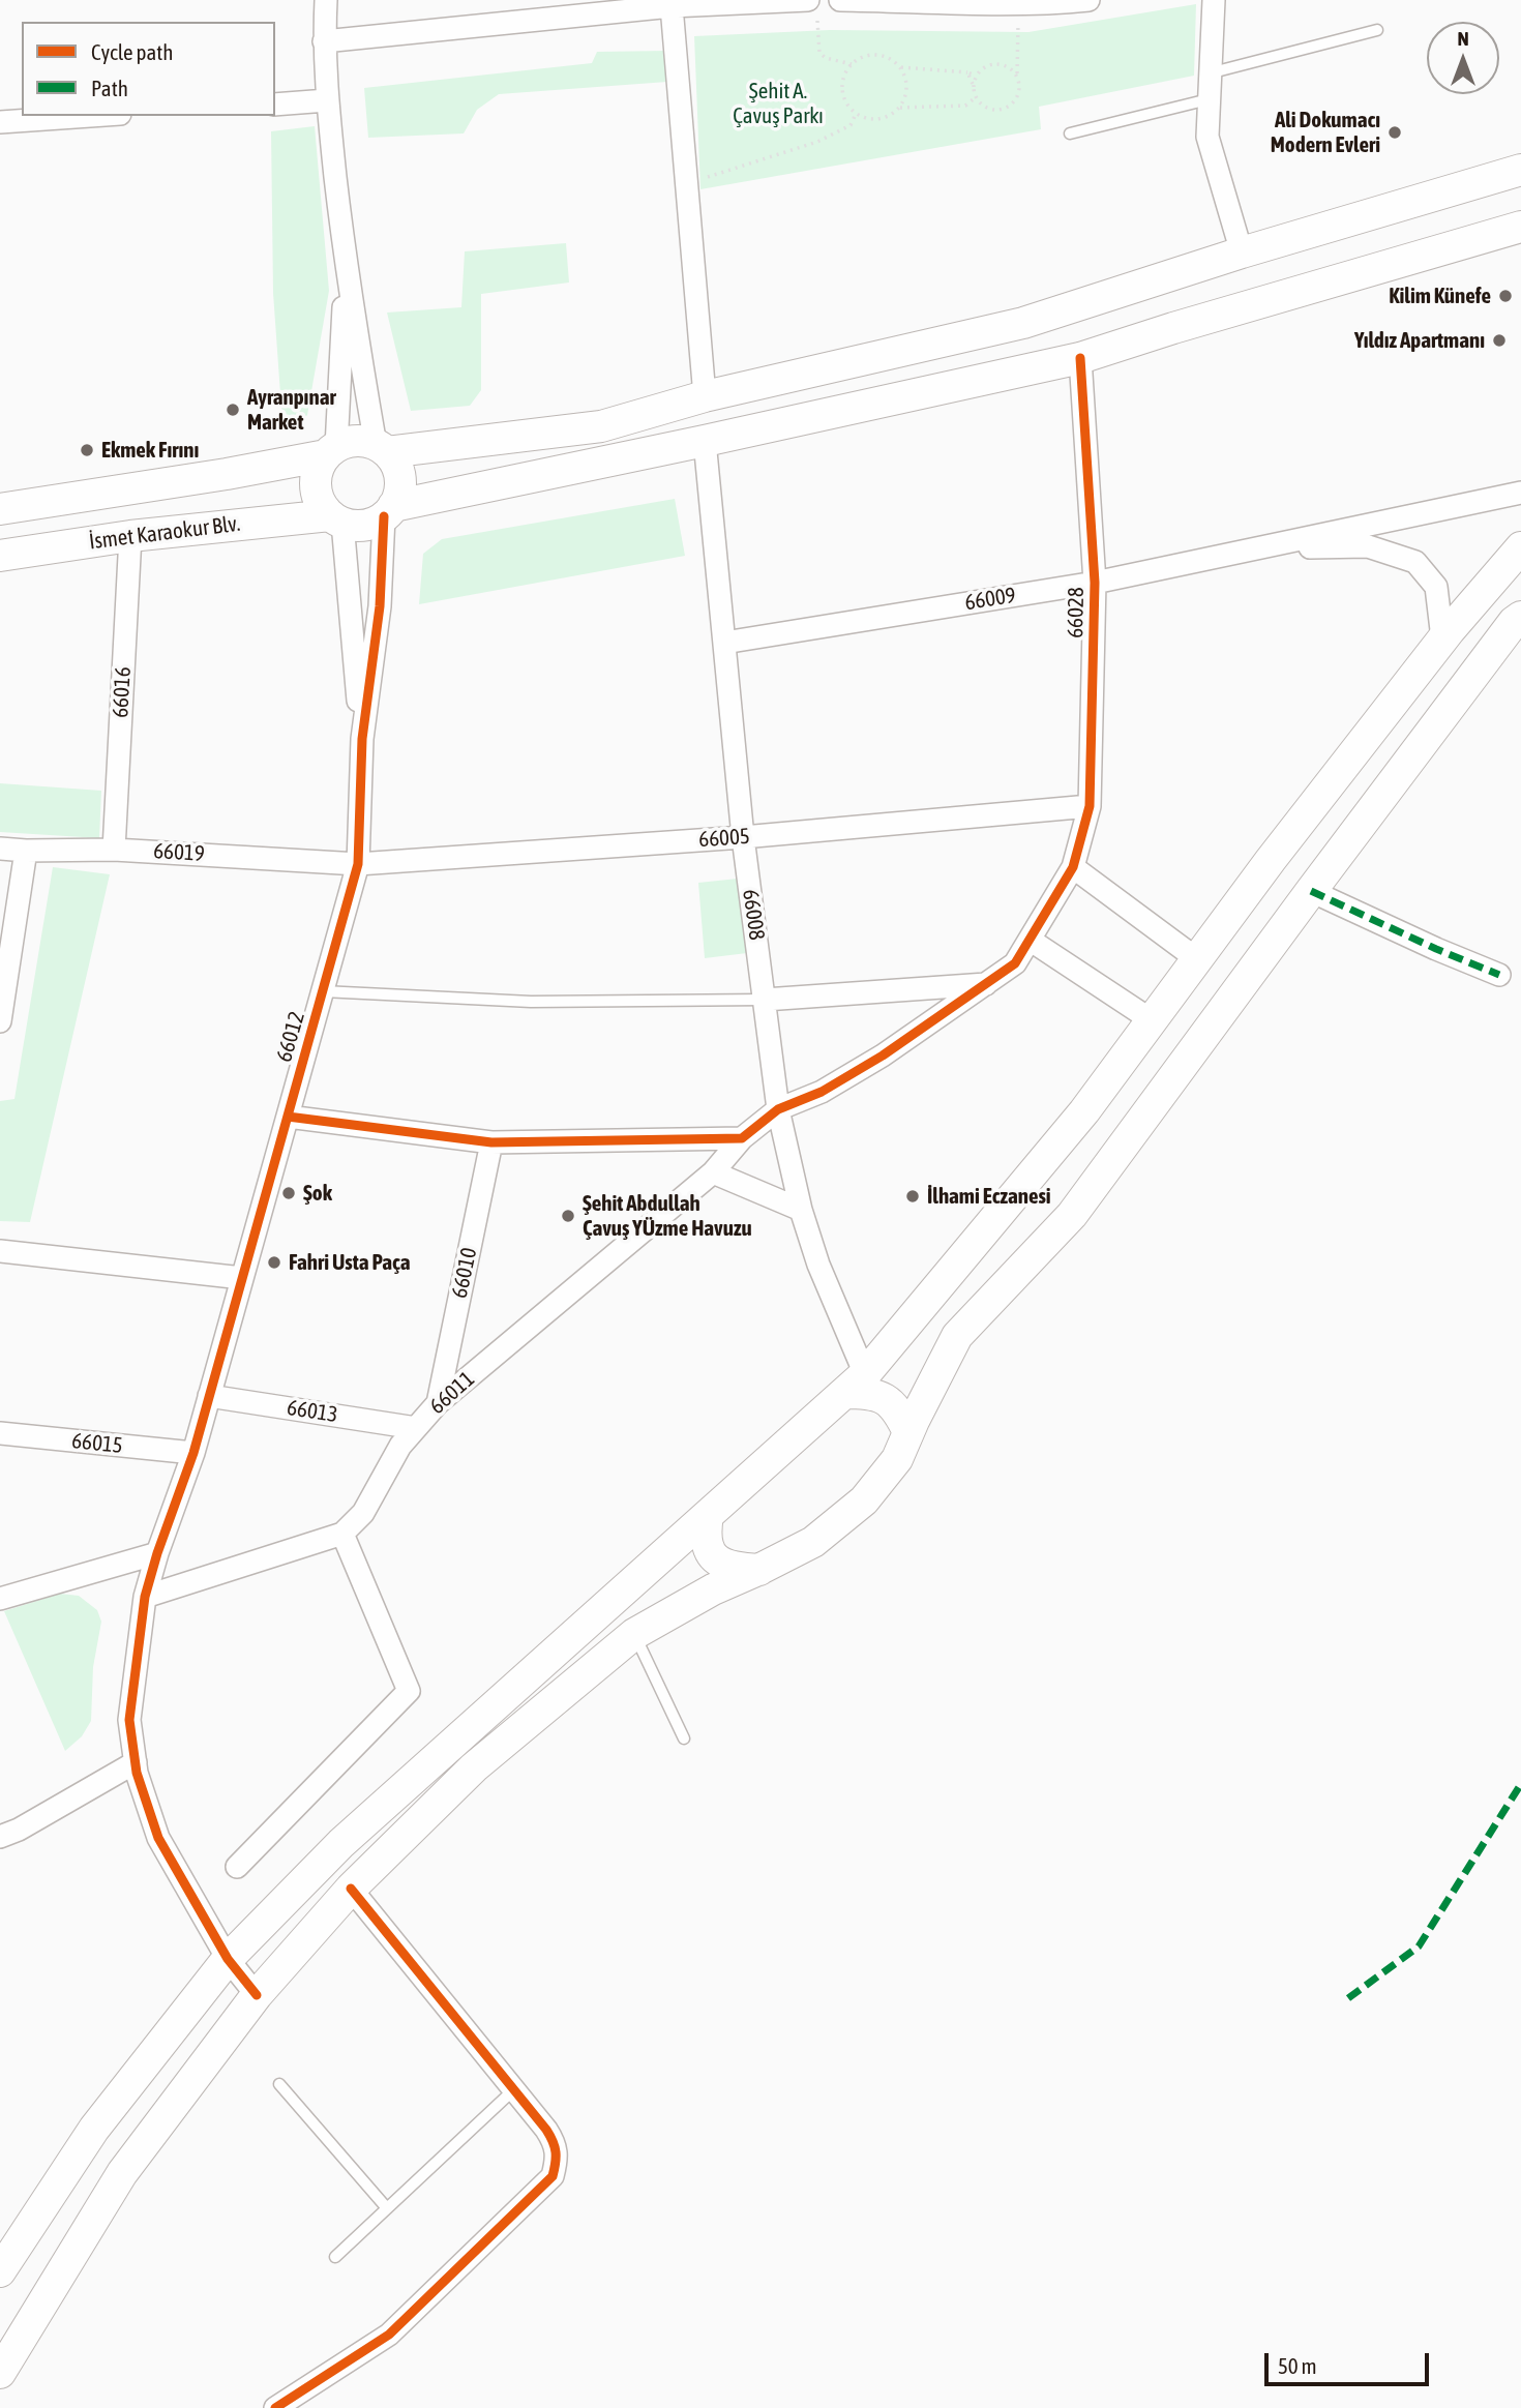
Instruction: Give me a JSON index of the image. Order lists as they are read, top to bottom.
{
  "streets": {
    "main road": ["İsmet Karaokur Blv."],
    "street": [
      "66009",
      "66028",
      "66016",
      "66005",
      "66019",
      "66008",
      "66012",
      "66010",
      "66011",
      "66013",
      "66015"
    ]
  },
  "crossings": [
    ["İsmet Karaokur Blv.", "66016"],
    ["İsmet Karaokur Blv.", "66012"],
    ["66009", "66028"],
    ["66009", "66008"],
    ["66028", "66005"],
    ["66028", "66011"],
    ["66016", "66019"],
    ["66005", "66019"],
    ["66005", "66008"],
    ["66005", "66012"],
    ["66019", "66012"],
    ["66008", "66011"],
    ["66012", "66013"],
    ["66012", "66015"],
    ["66010", "66011"],
    ["66011", "66013"]
  ],
  "parks": ["Şehit A. Çavuş Parkı"],
  "places": [
    "Ali Dokumacı Modern Evleri",
    "Kilim Künefe",
    "Yıldız Apartmanı",
    "Ayranpınar Market",
    "Ekmek Fırını",
    "Şok",
    "İlhami Eczanesi",
    "Şehit Abdullah Çavuş YÜzme Havuzu",
    "Fahri Usta Paça"
  ],
  "legend": ["Cycle path", "Path"],
  "scale_bar": "50 m",
  "north": "top"
}
